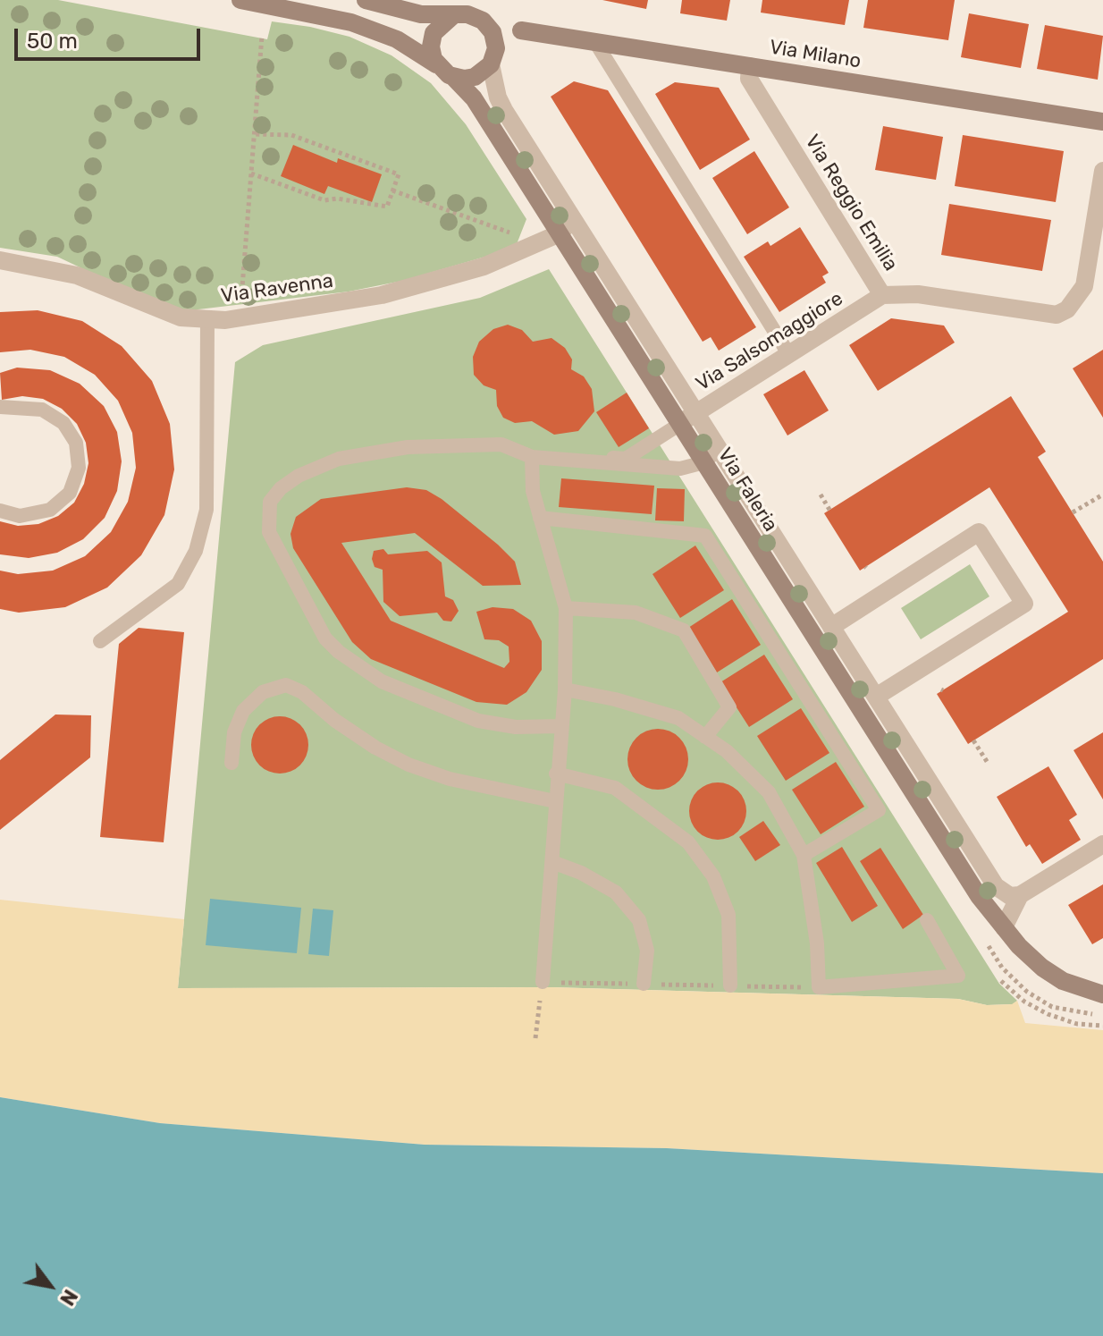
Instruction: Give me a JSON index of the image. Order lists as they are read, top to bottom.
{
  "streets": {
    "street": [
      "Via Milano",
      "Via Reggio Emilia",
      "Via Ravenna",
      "Via Salsomaggiore",
      "Via Faleria"
    ]
  },
  "crossings": [
    ["Via Milano", "Via Reggio Emilia"],
    ["Via Milano", "Via Faleria"],
    ["Via Reggio Emilia", "Via Salsomaggiore"],
    ["Via Ravenna", "Via Faleria"],
    ["Via Salsomaggiore", "Via Faleria"]
  ],
  "scale_bar": "50 m",
  "north": "bottom right"
}
